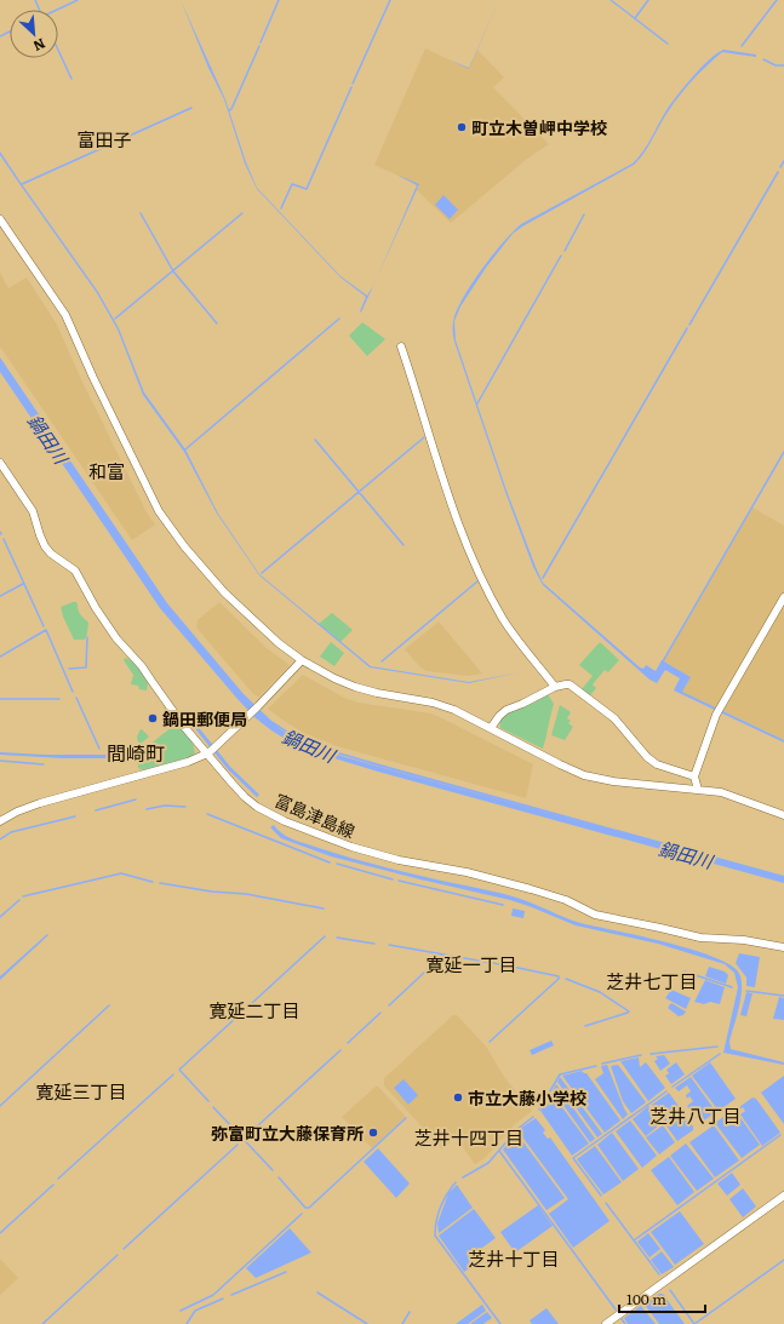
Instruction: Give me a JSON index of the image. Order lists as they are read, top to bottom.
{
  "streets": {
    "street": ["富島津島線"]
  },
  "districts": [
    "富田子",
    "和富",
    "間崎町",
    "寛延一丁目",
    "芝井七丁目",
    "寛延二丁目",
    "寛延三丁目",
    "芝井八丁目",
    "芝井十四丁目",
    "芝井十丁目"
  ],
  "water": ["鍋田川"],
  "places": [
    "町立木曽岬中学校",
    "鍋田郵便局",
    "市立大藤小学校",
    "弥富町立大藤保育所"
  ],
  "scale_bar": "100 m",
  "north": "bottom right"
}
